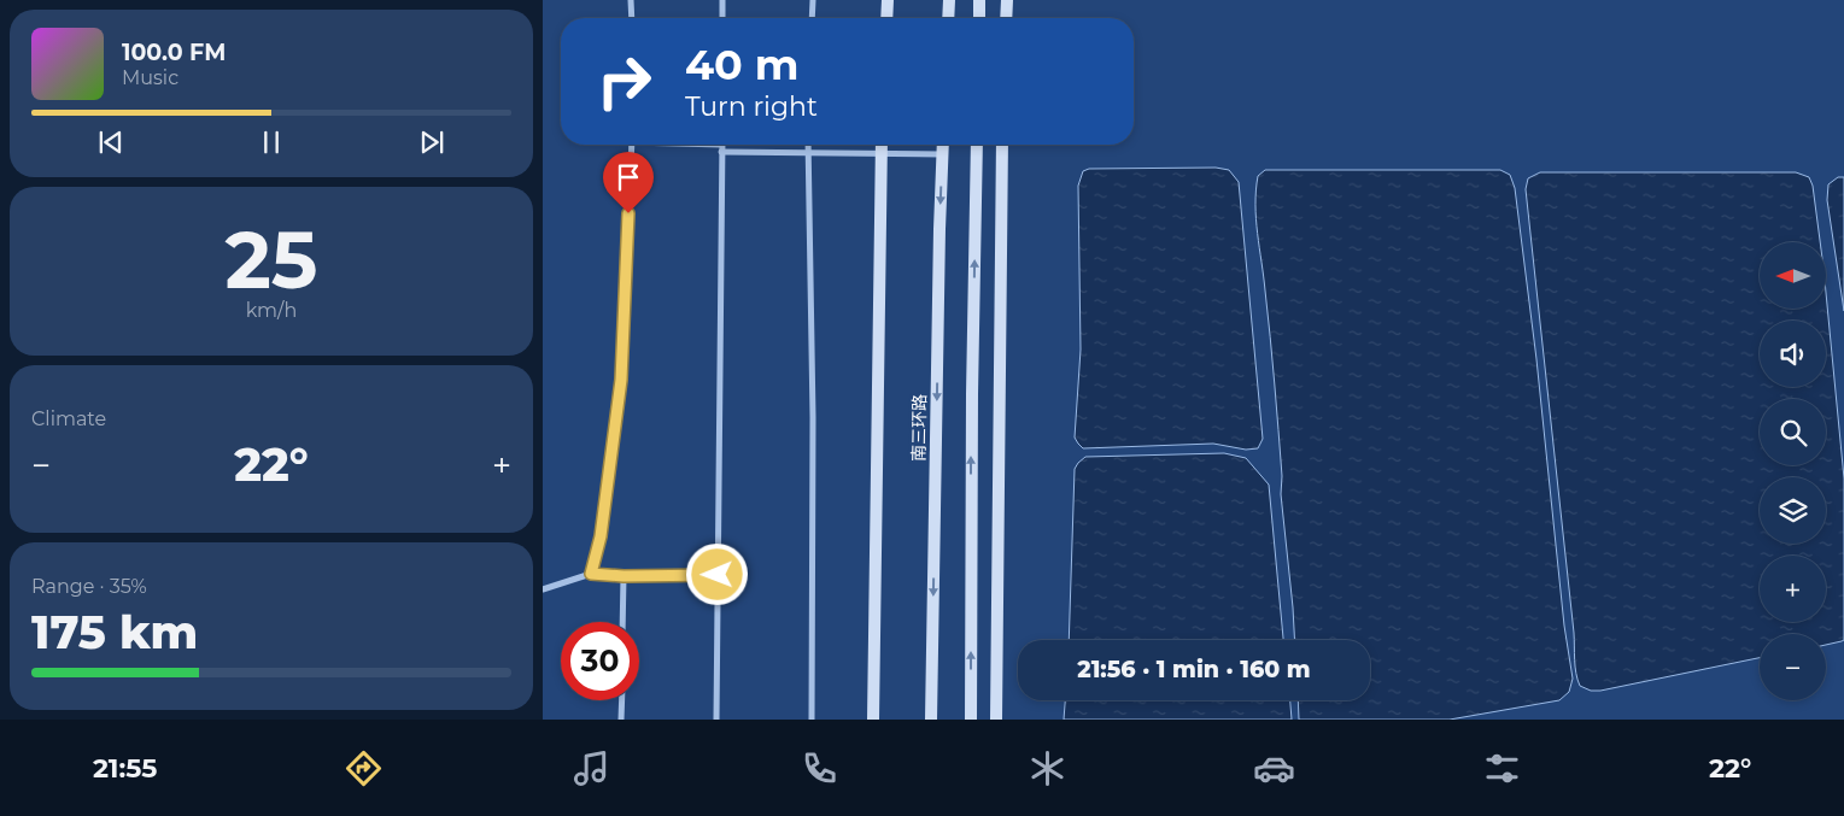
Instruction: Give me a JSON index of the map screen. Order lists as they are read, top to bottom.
{
  "streets": {
    "street": ["南三环路"]
  },
  "north": "left",
  "page": {
    "turn": ["40 m", "Turn right"],
    "song": ["100.0 FM", "Music"],
    "tile": [
      ["25", "km/h"],
      "Climate",
      ["Range · 35%", "175 km"]
    ],
    "map_buttons": ["+", "−"],
    "heat": ["−", "22°", "+"],
    "limit": "30",
    "trip": "21:56 · 1 min · 160 m",
    "tabs": ["21:55", "22°"]
  }
}
